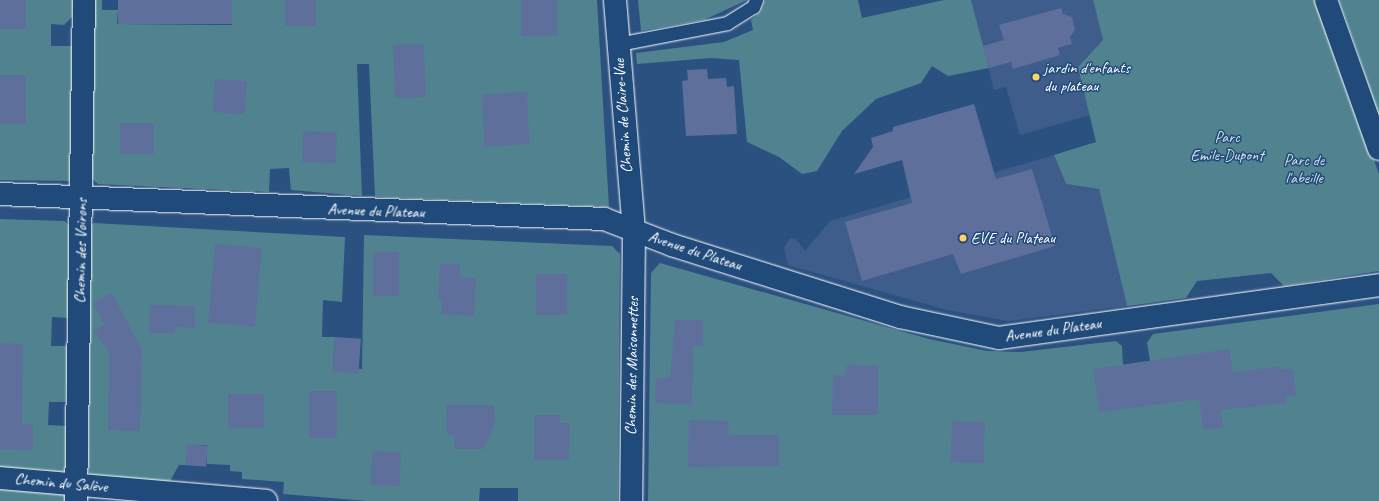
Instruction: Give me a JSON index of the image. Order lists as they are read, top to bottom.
{
  "streets": {
    "street": [
      "Chemin de Claire-Vue",
      "Avenue du Plateau",
      "Chemin des Voirons",
      "Chemin des Maisonnettes",
      "Chemin du Salève"
    ]
  },
  "crossings": [
    ["Chemin de Claire-Vue", "Avenue du Plateau"],
    ["Chemin de Claire-Vue", "Chemin des Maisonnettes"],
    ["Avenue du Plateau", "Chemin des Voirons"],
    ["Avenue du Plateau", "Chemin des Maisonnettes"],
    ["Chemin des Voirons", "Chemin du Salève"]
  ],
  "parks": ["Parc Emile-Dupont", "Parc de l'abeille"],
  "places": ["jardin d'enfants du plateau", "EVE du Plateau"]
}
